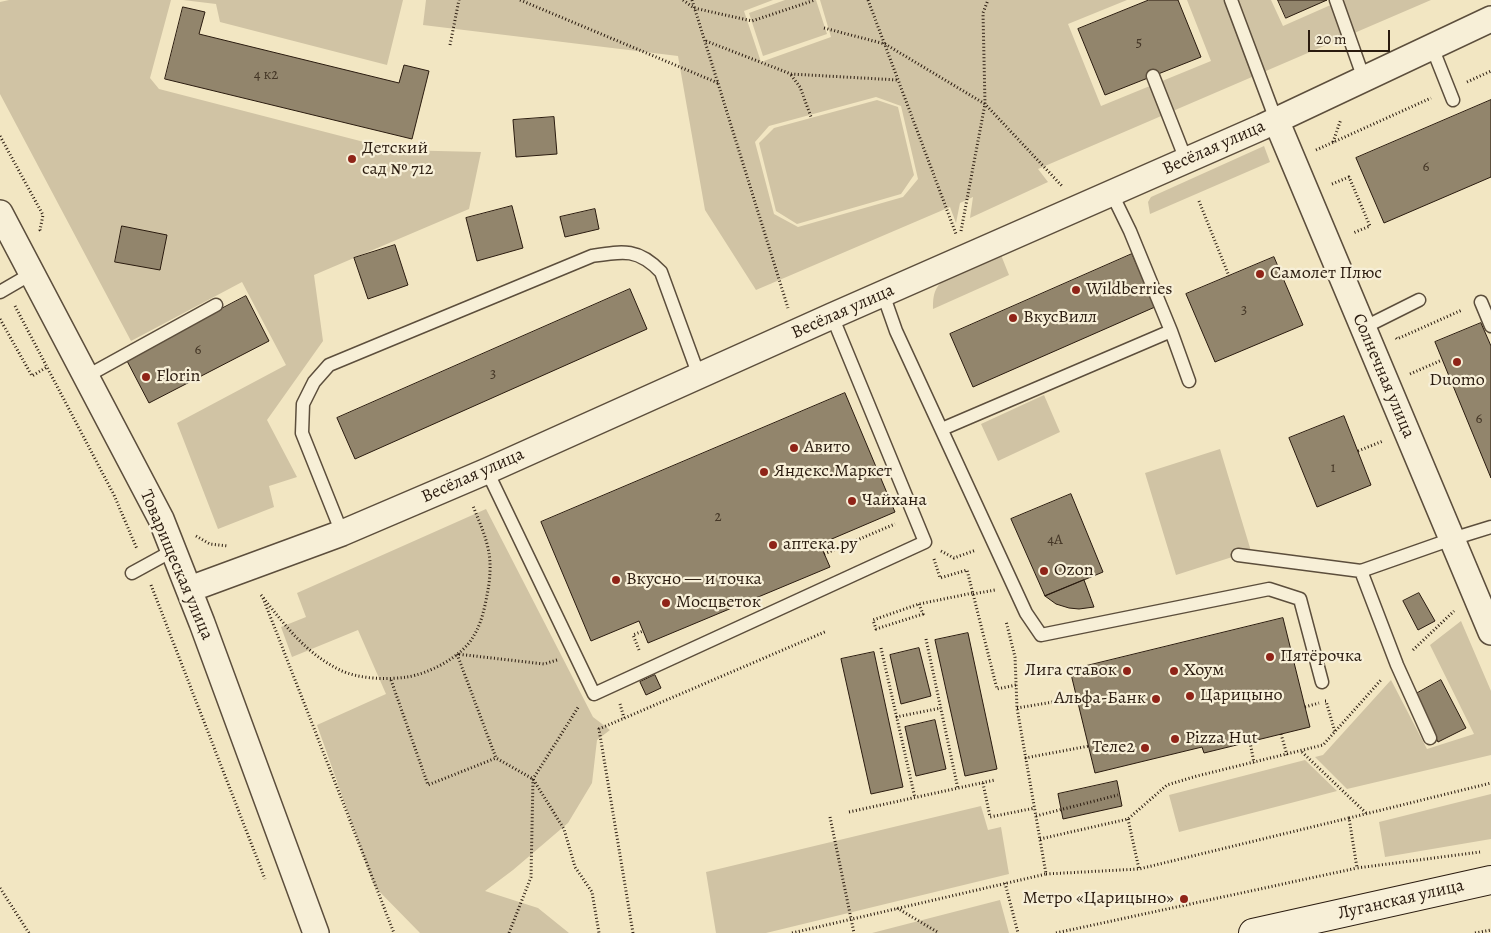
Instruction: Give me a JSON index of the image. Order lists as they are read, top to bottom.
{
  "streets": {
    "main road": ["Луганская улица"],
    "street": ["Весёлая улица", "Солнечная улица", "Товарищеская улица"]
  },
  "crossings": [
    ["Весёлая улица", "Солнечная улица"],
    ["Весёлая улица", "Товарищеская улица"]
  ],
  "places": [
    "Детский сад № 712",
    "Самолет Плюс",
    "Wildberries",
    "ВкусВилл",
    "Duomo",
    "Florin",
    "Авито",
    "Яндекс.Маркет",
    "Чайхана",
    "аптека.ру",
    "Ozon",
    "Вкусно — и точка",
    "Мосцветок",
    "Пятёрочка",
    "Лига ставок",
    "Хоум",
    "Царицыно",
    "Альфа-Банк",
    "Pizza Hut",
    "Теле2",
    "Метро «Царицыно»"
  ],
  "house_numbers": [
    "5",
    "4 к2",
    "6",
    "3",
    "6",
    "3",
    "6",
    "1",
    "2",
    "4А"
  ],
  "scale_bar": "20 m"
}
